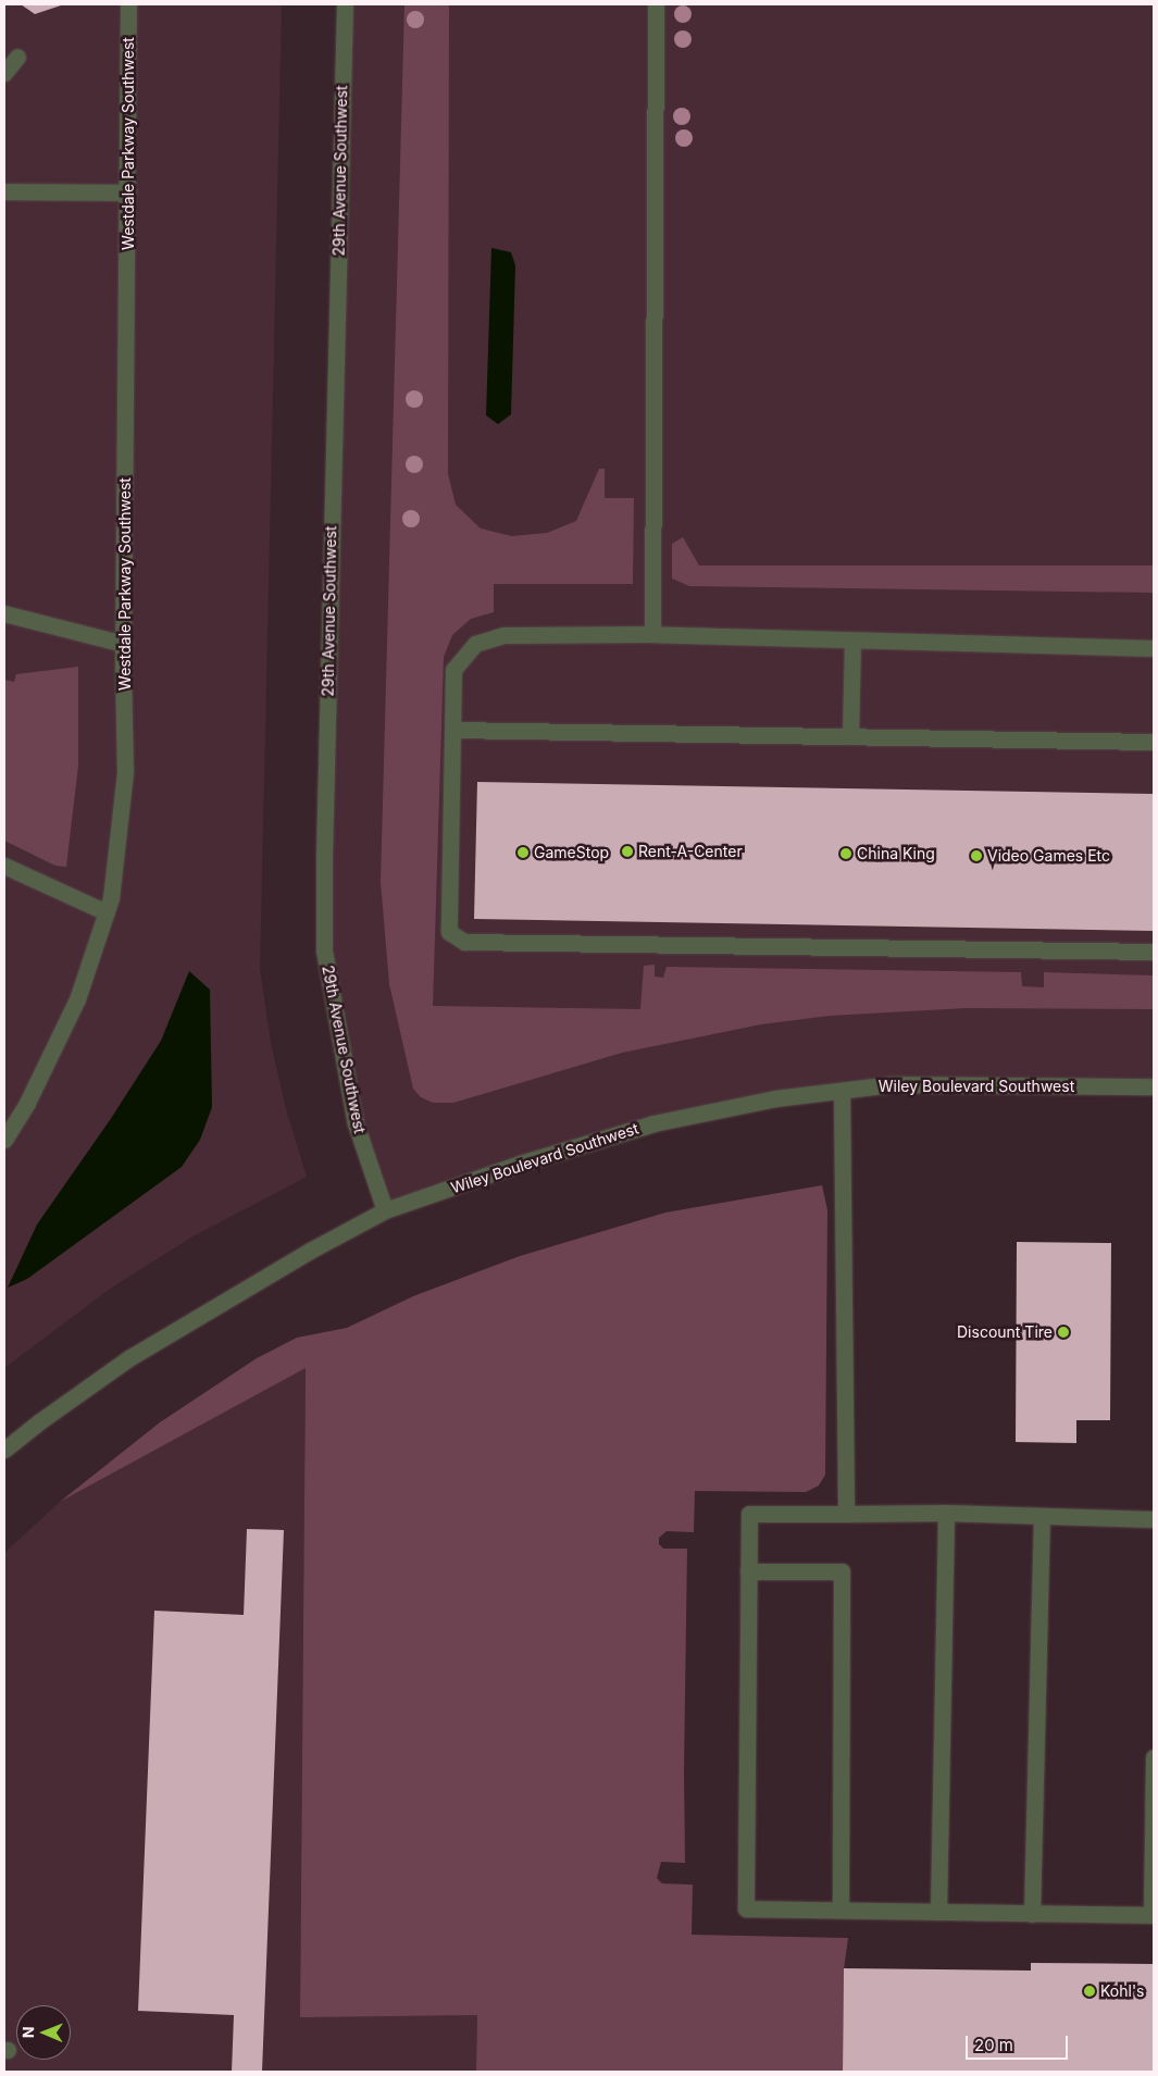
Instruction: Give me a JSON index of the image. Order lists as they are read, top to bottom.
{
  "streets": {
    "street": ["Westdale Parkway Southwest", "29th Avenue Southwest", "Wiley Boulevard Southwest"]
  },
  "crossings": [
    ["29th Avenue Southwest", "Wiley Boulevard Southwest"]
  ],
  "places": [
    "Rent-A-Center",
    "GameStop",
    "China King",
    "Video Games Etc",
    "Discount Tire",
    "Kohl's"
  ],
  "scale_bar": "20 m",
  "north": "left"
}
